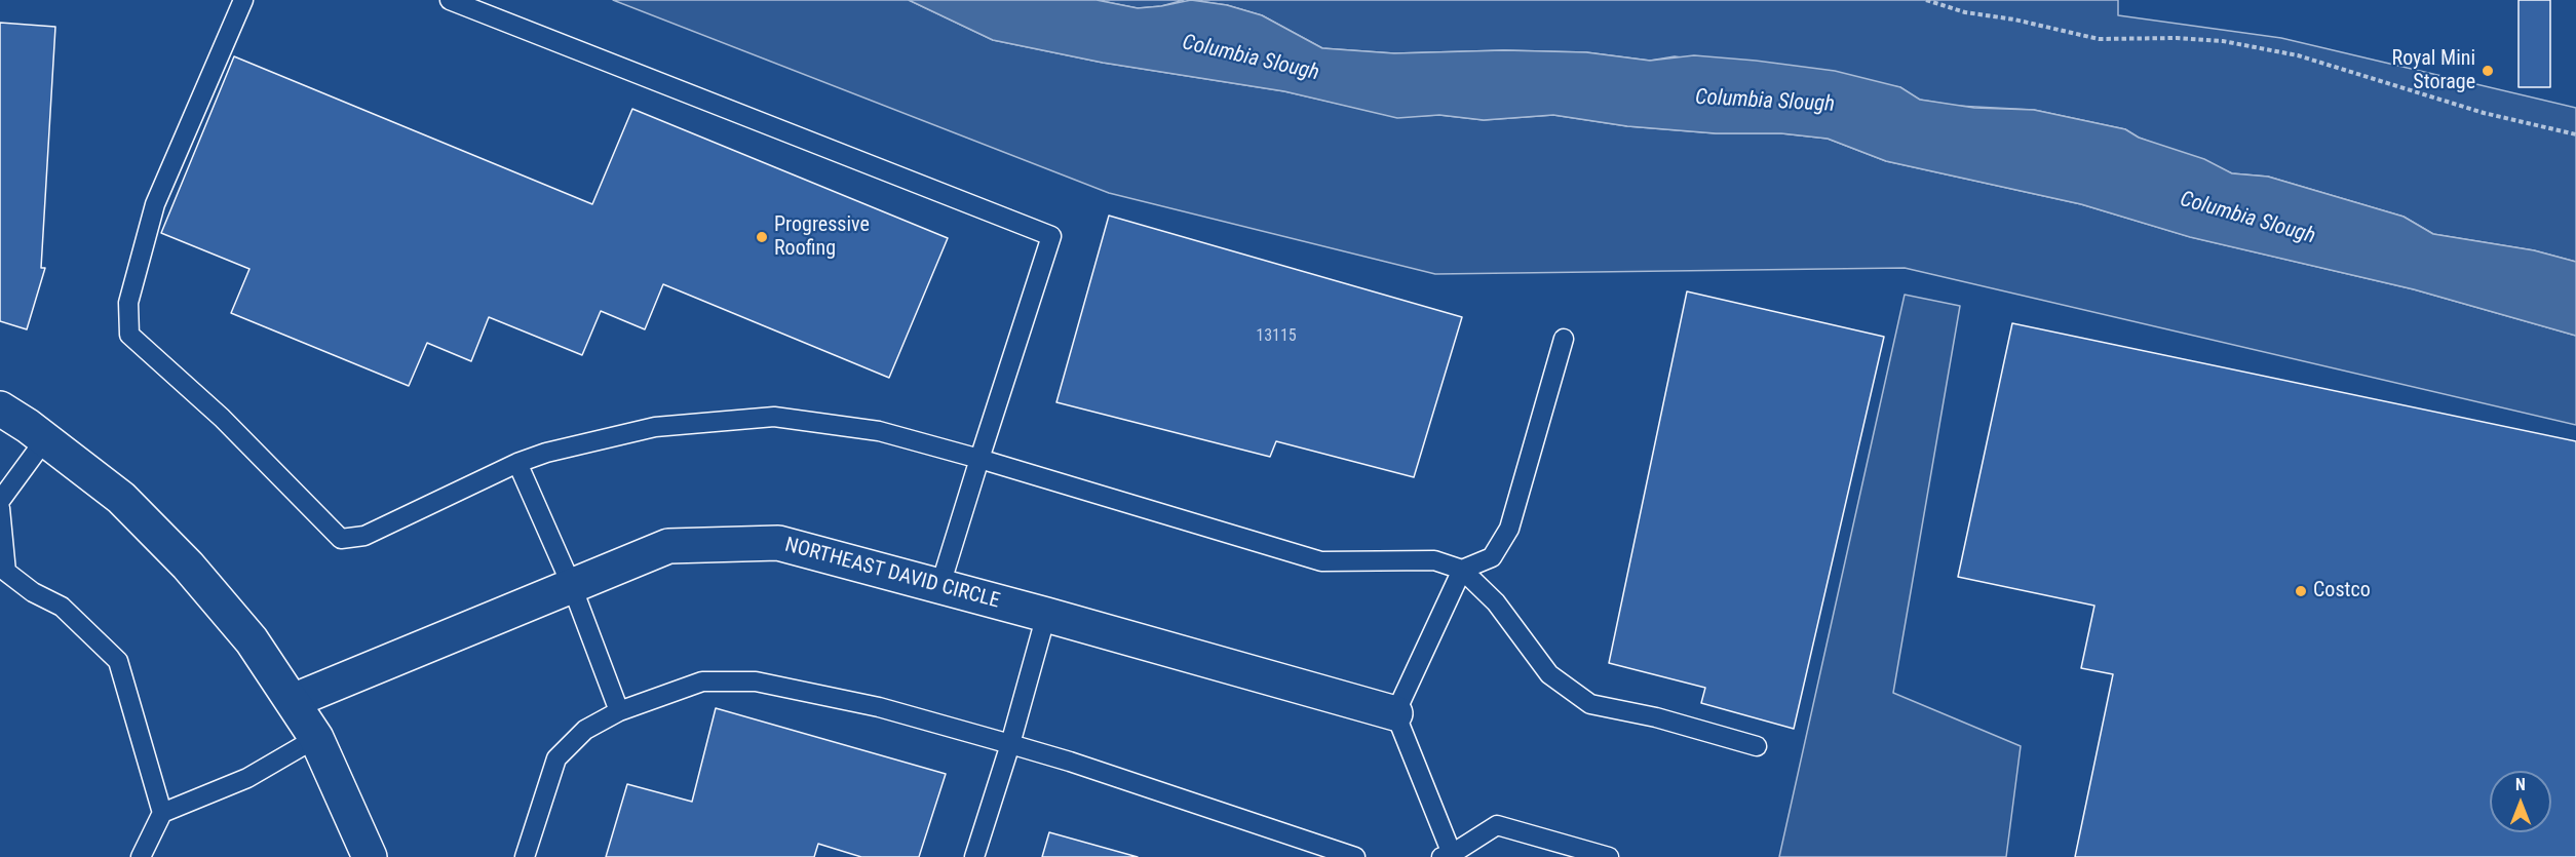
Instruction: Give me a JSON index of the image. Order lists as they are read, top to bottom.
{
  "streets": {
    "street": ["NORTHEAST DAVID CIRCLE"]
  },
  "water": ["Columbia Slough"],
  "places": ["Royal Mini Storage", "Progressive Roofing", "Costco"],
  "house_numbers": ["13115"],
  "north": "top"
}
